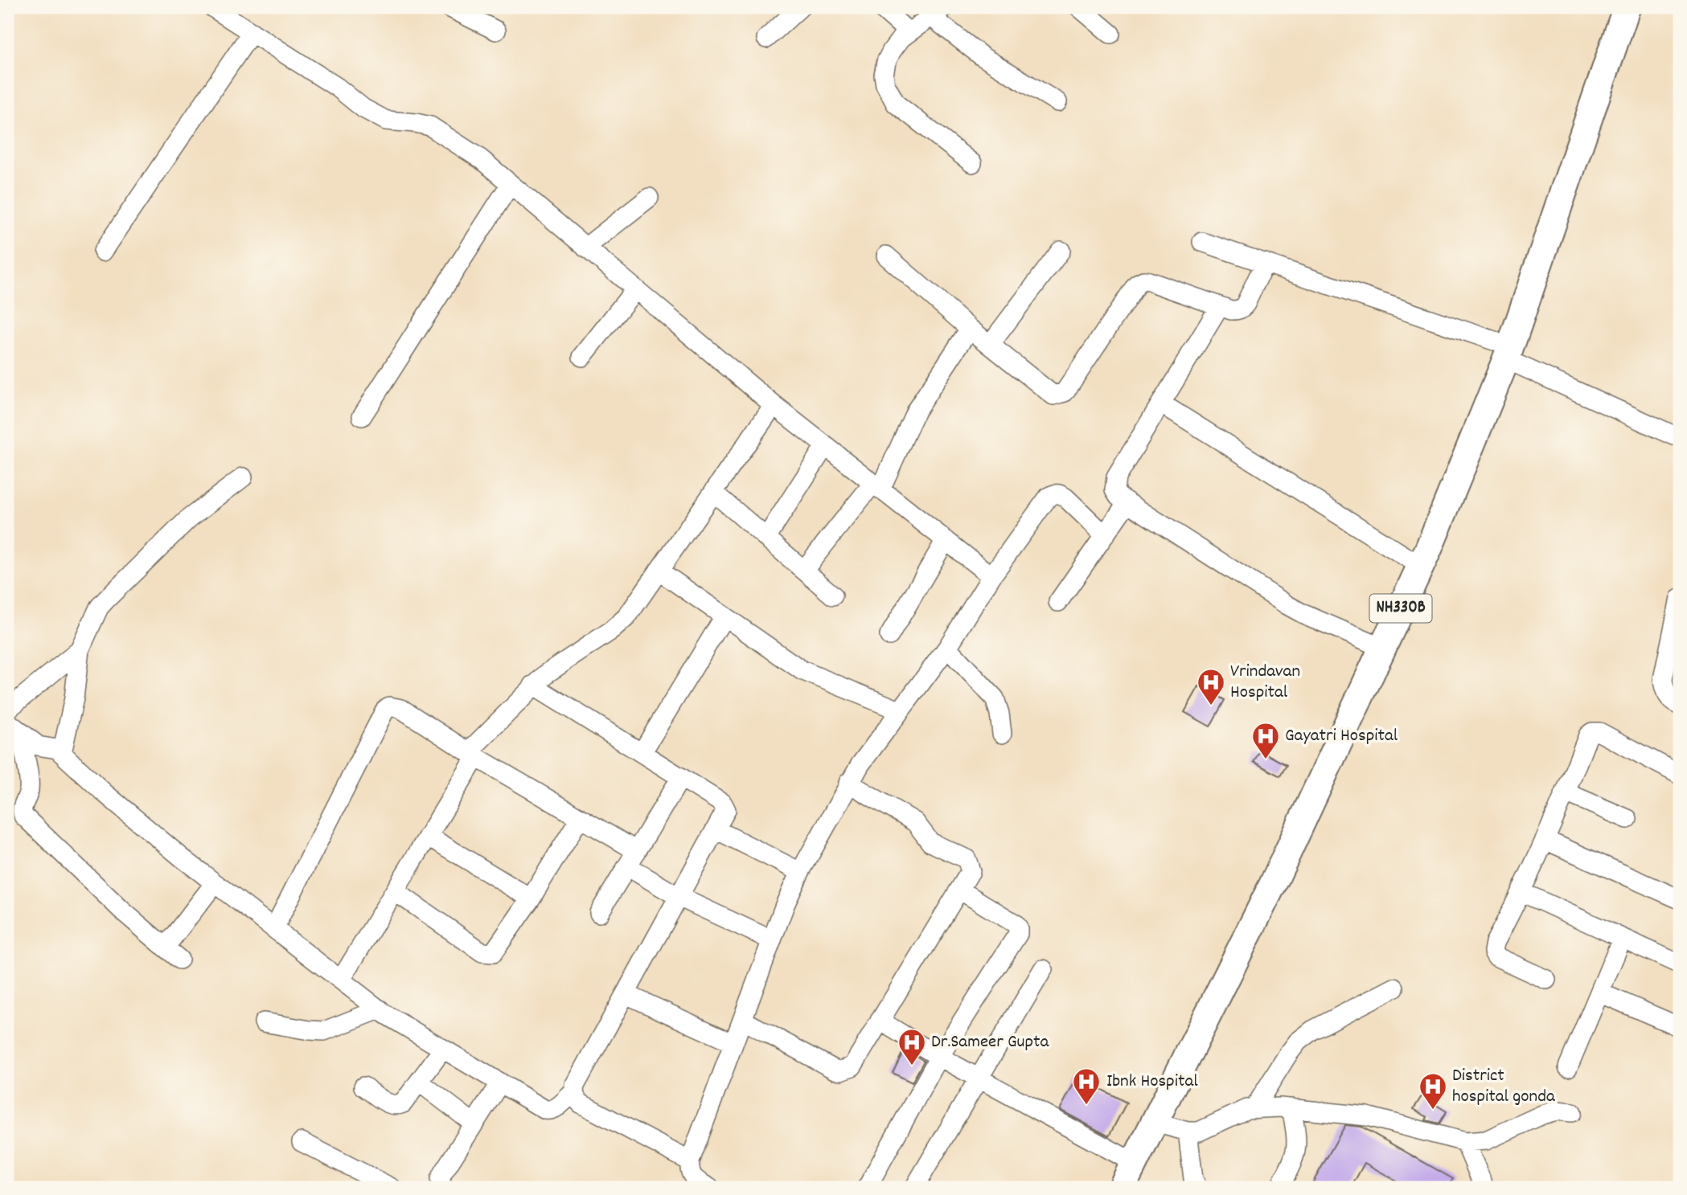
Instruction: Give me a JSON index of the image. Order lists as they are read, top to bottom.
{
  "streets": {
    "highway": ["NH330B"]
  },
  "places": {
    "hospital": [
      "Vrindavan Hospital",
      "Gayatri Hospital",
      "Dr.Sameer Gupta",
      "Ibnk Hospital",
      "District hospital gonda"
    ]
  }
}
